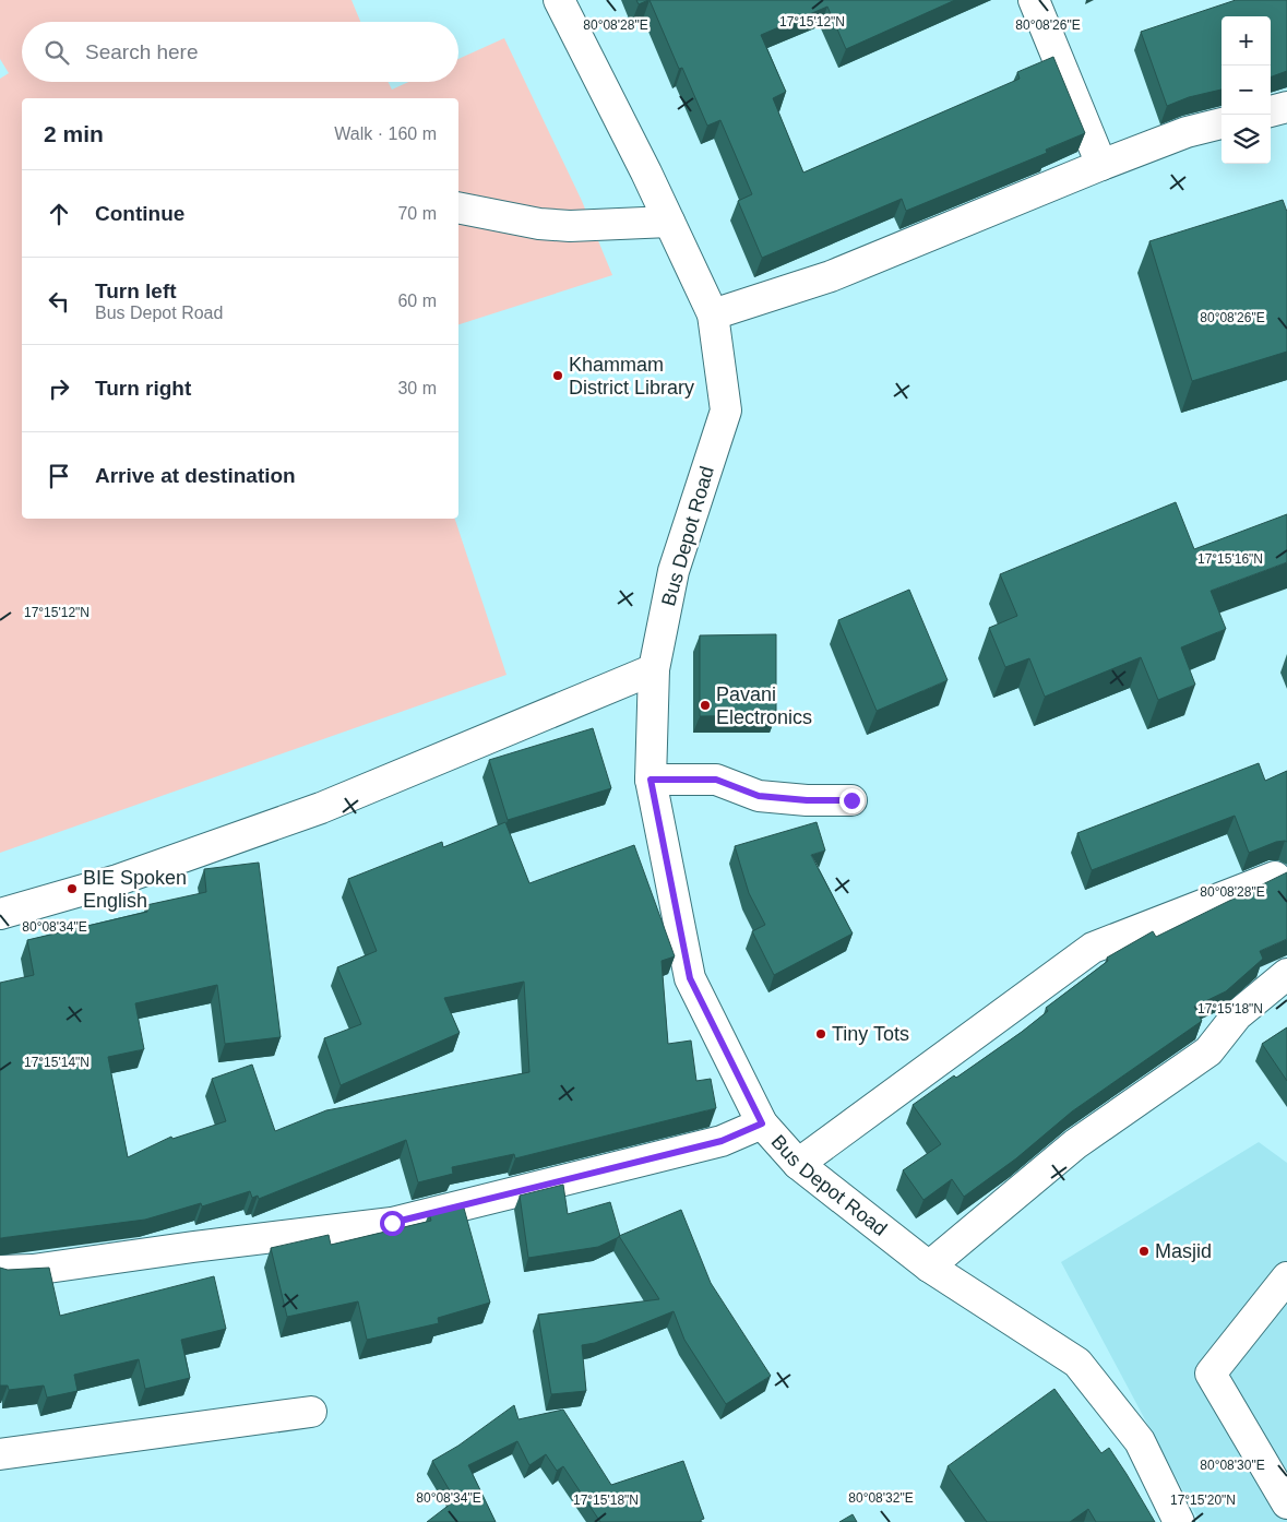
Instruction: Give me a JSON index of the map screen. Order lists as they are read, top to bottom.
{
  "streets": {
    "street": ["Bus Depot Road"]
  },
  "places": [
    "Khammam District Library",
    "Pavani Electronics",
    "BIE Spoken English",
    "Tiny Tots",
    "Masjid"
  ],
  "page": {
    "map_buttons": ["+", "−"],
    "search": "Search here",
    "heading": ["2 min", "Walk · 160 m"],
    "list": [
      ["Continue", "70 m"],
      ["Turn left", "Bus Depot Road", "60 m"],
      ["Turn right", "30 m"],
      "Arrive at destination"
    ]
  },
  "coordinates": [
    "17°15'12\"N",
    "80°08'28\"E",
    "80°08'26\"E",
    "17°15'16\"N",
    "80°08'34\"E",
    "17°15'18\"N",
    "17°15'14\"N",
    "80°08'30\"E",
    "80°08'32\"E",
    "17°15'20\"N"
  ]
}
